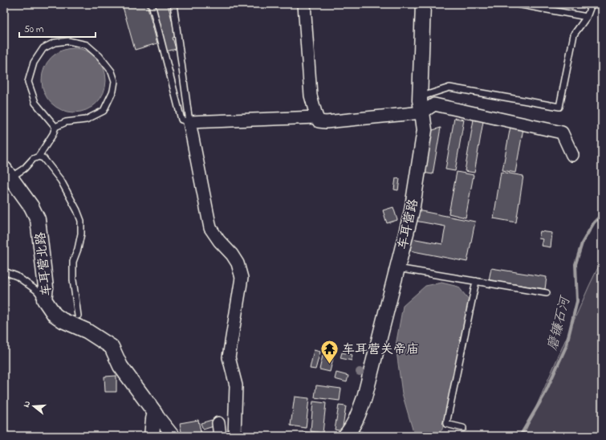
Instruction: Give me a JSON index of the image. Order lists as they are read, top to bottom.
{
  "streets": {
    "street": ["车耳营路", "车耳营北路"]
  },
  "water": ["磨镰石河"],
  "places": {
    "temple": ["车耳营关帝庙"]
  },
  "scale_bar": "50 m",
  "north": "left"
}
